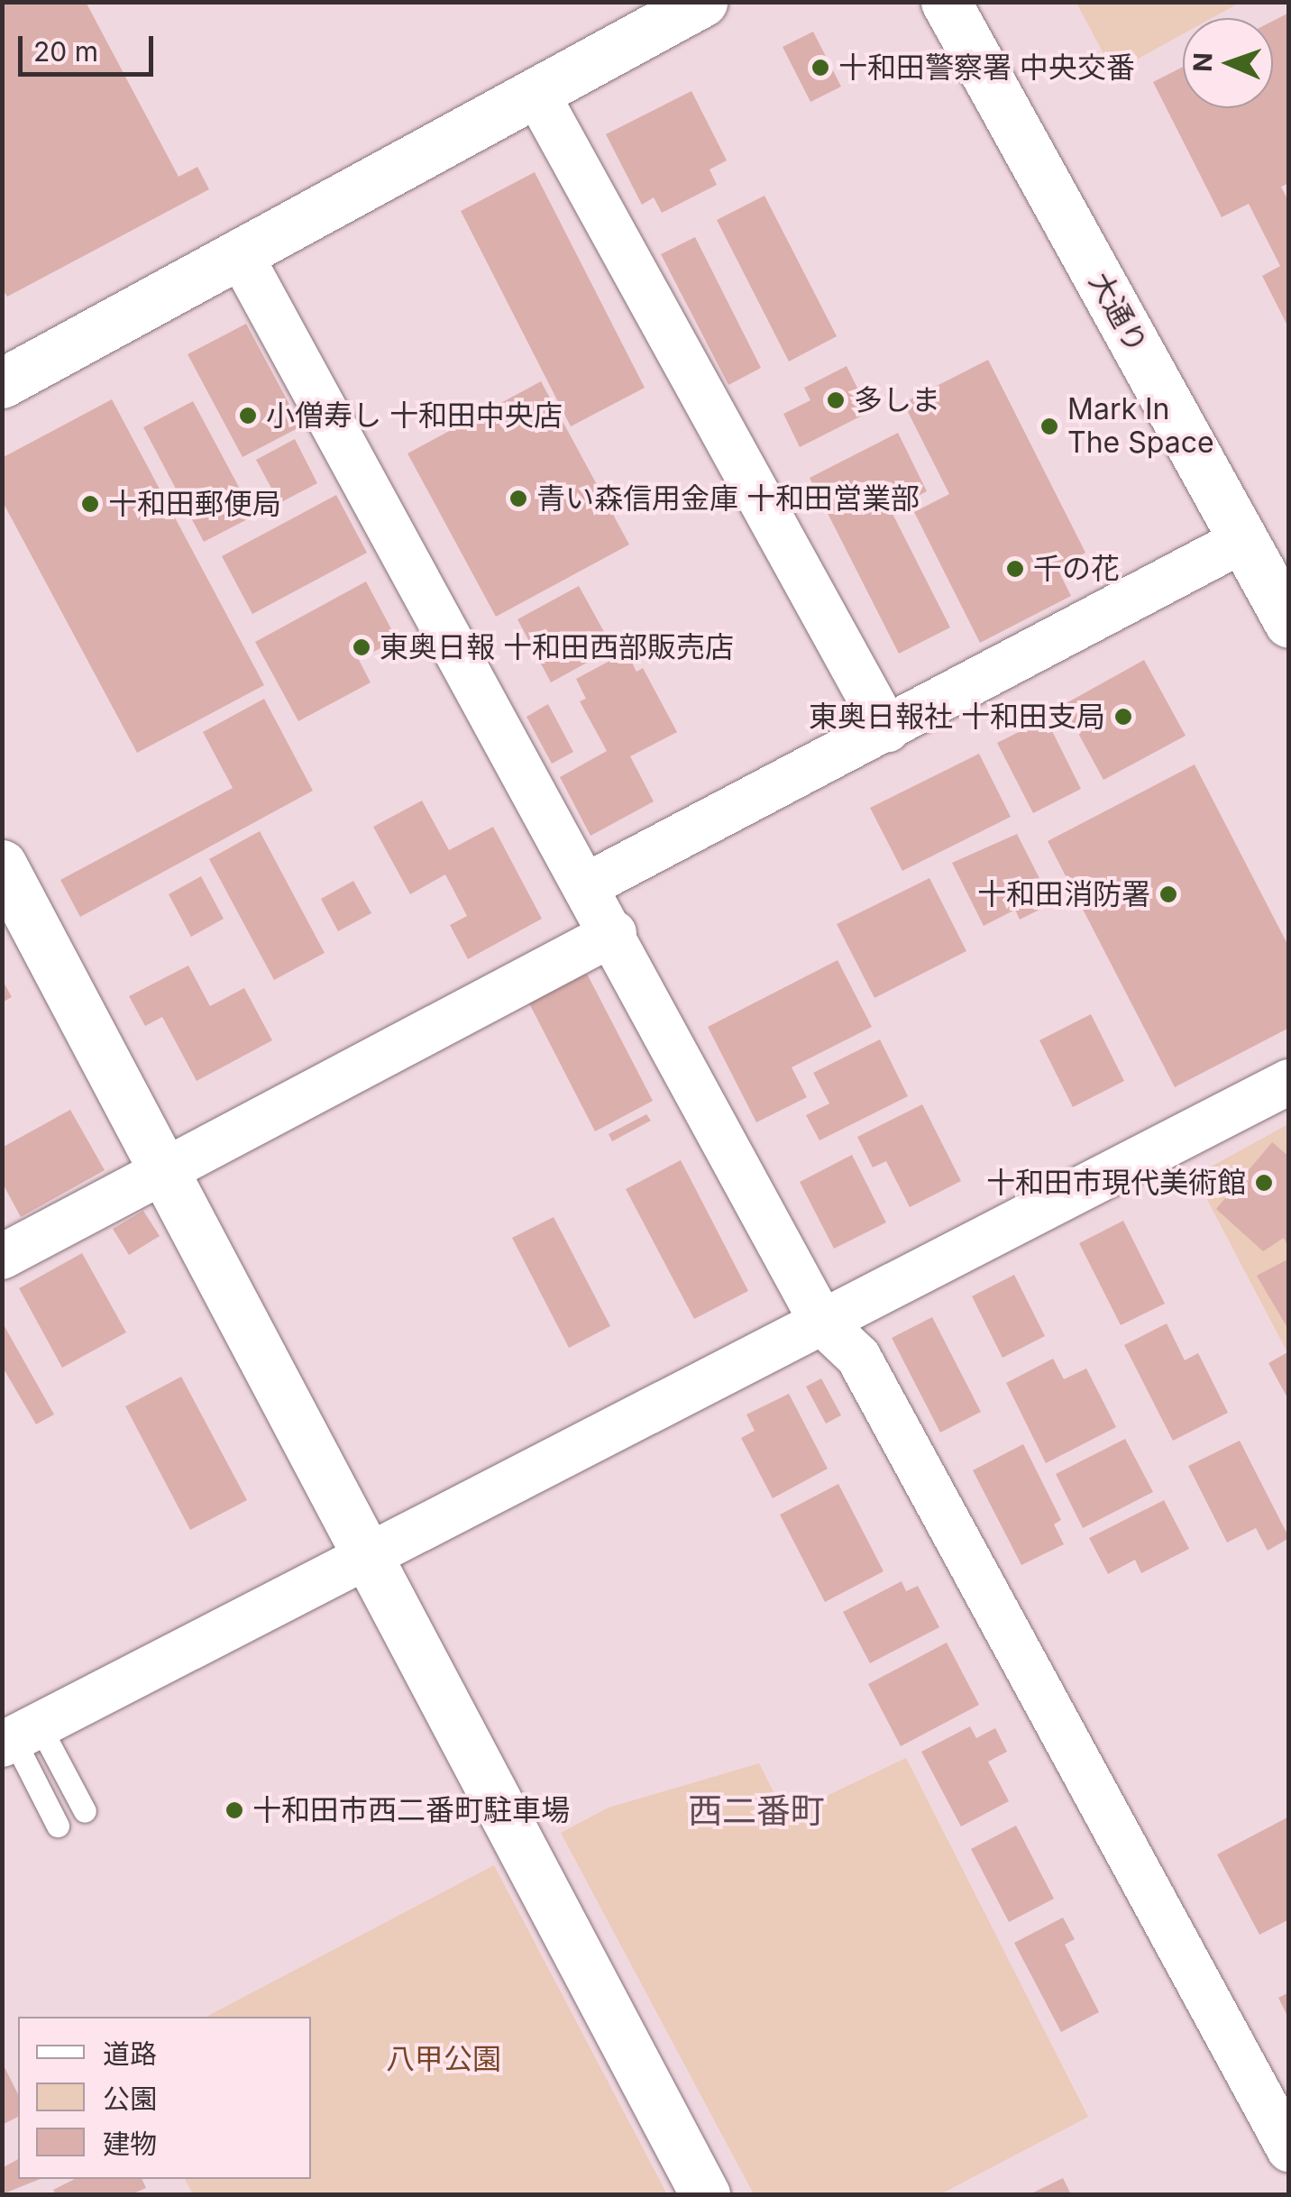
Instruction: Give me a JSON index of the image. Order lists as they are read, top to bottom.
{
  "streets": {
    "street": ["大通り"]
  },
  "districts": ["西二番町"],
  "parks": ["八甲公園"],
  "places": [
    "十和田警察署 中央交番",
    "多しま",
    "小僧寿し 十和田中央店",
    "Mark In The Space",
    "青い森信用金庫 十和田営業部",
    "十和田郵便局",
    "千の花",
    "東奥日報 十和田西部販売店",
    "東奥日報社 十和田支局",
    "十和田消防署",
    "十和田市現代美術館",
    "十和田市西二番町駐車場"
  ],
  "legend": ["道路", "公園", "建物"],
  "scale_bar": "20 m",
  "north": "left"
}
